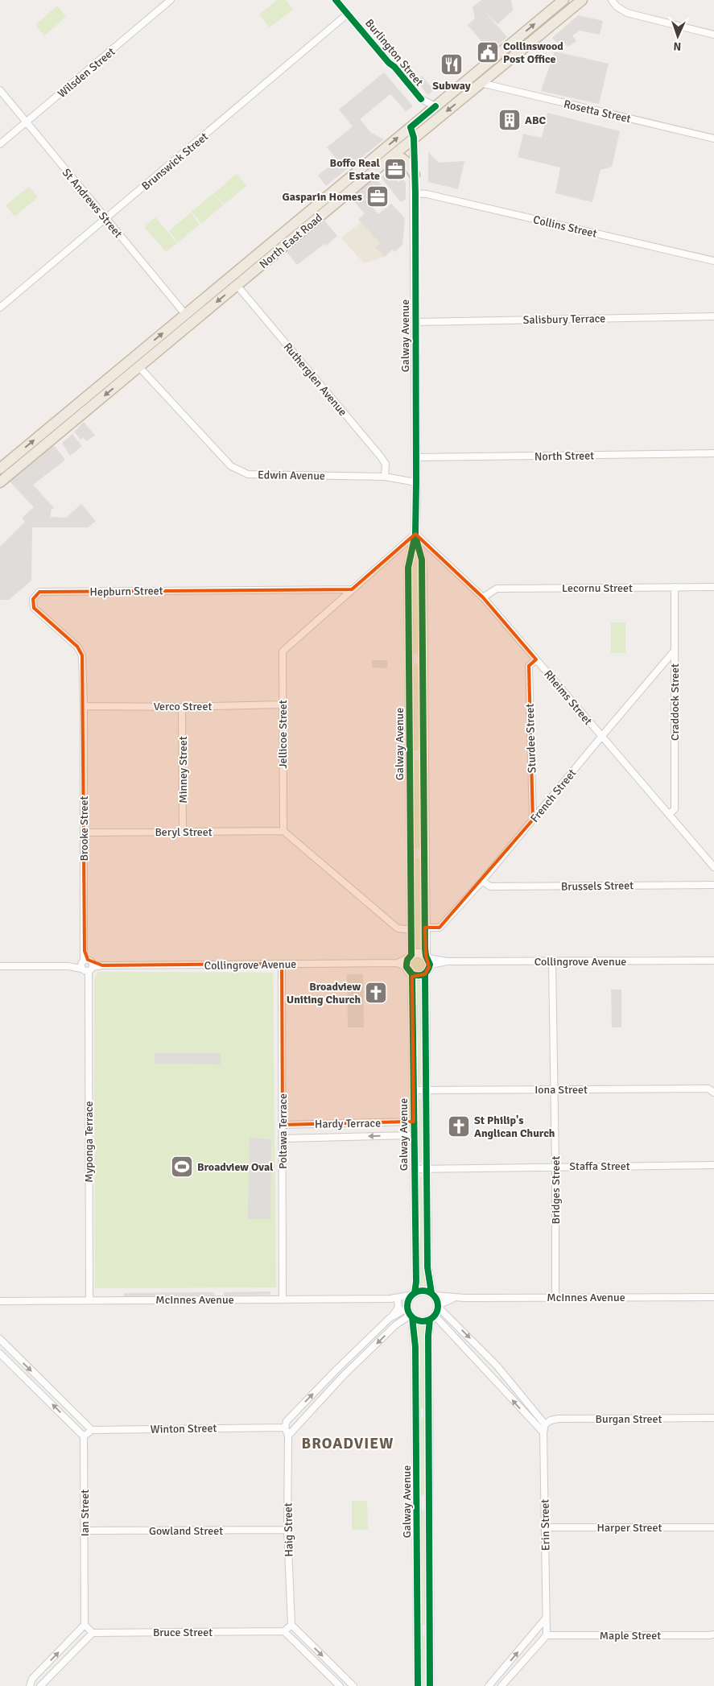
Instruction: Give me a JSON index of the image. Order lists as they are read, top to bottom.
{
  "streets": {
    "highway": ["North East Road"],
    "street": [
      "Burlington Street",
      "Wilsden Street",
      "Rosetta Street",
      "Brunswick Street",
      "St Andrews Street",
      "Collins Street",
      "Salisbury Terrace",
      "Galway Avenue",
      "Rutherglen Avenue",
      "North Street",
      "Edwin Avenue",
      "Lecornu Street",
      "Hepburn Street",
      "Rheims Street",
      "Craddock Street",
      "Verco Street",
      "Jellicoe Street",
      "Sturdee Street",
      "Minney Street",
      "French Street",
      "Brooke Street",
      "Beryl Street",
      "Brussels Street",
      "Collingrove Avenue",
      "Iona Street",
      "Hardy Terrace",
      "Poltawa Terrace",
      "Myponga Terrace",
      "Staffa Street",
      "Bridges Street",
      "McInnes Avenue",
      "Burgan Street",
      "Winton Street",
      "Ian Street",
      "Erin Street",
      "Harper Street",
      "Haig Street",
      "Gowland Street",
      "Bruce Street",
      "Maple Street"
    ]
  },
  "crossings": [
    ["Burlington Street", "Brunswick Street"],
    ["Burlington Street", "North East Road"],
    ["Wilsden Street", "St Andrews Street"],
    ["Rosetta Street", "North East Road"],
    ["Brunswick Street", "St Andrews Street"],
    ["St Andrews Street", "North East Road"],
    ["Collins Street", "Galway Avenue"],
    ["North East Road", "Galway Avenue"],
    ["North East Road", "Rutherglen Avenue"],
    ["North East Road", "Edwin Avenue"],
    ["Salisbury Terrace", "Galway Avenue"],
    ["Galway Avenue", "North Street"],
    ["Galway Avenue", "Edwin Avenue"],
    ["Galway Avenue", "Rheims Street"],
    ["Galway Avenue", "Jellicoe Street"],
    ["Galway Avenue", "French Street"],
    ["Galway Avenue", "Collingrove Avenue"],
    ["Galway Avenue", "Iona Street"],
    ["Galway Avenue", "Hardy Terrace"],
    ["Galway Avenue", "Staffa Street"],
    ["Galway Avenue", "McInnes Avenue"],
    ["Rutherglen Avenue", "Edwin Avenue"],
    ["Lecornu Street", "Rheims Street"],
    ["Lecornu Street", "Craddock Street"],
    ["Hepburn Street", "Verco Street"],
    ["Hepburn Street", "Jellicoe Street"],
    ["Hepburn Street", "Brooke Street"],
    ["Rheims Street", "Craddock Street"],
    ["Rheims Street", "Jellicoe Street"],
    ["Rheims Street", "Sturdee Street"],
    ["Rheims Street", "French Street"],
    ["Craddock Street", "French Street"],
    ["Verco Street", "Jellicoe Street"],
    ["Verco Street", "Minney Street"],
    ["Verco Street", "Brooke Street"],
    ["Jellicoe Street", "Beryl Street"],
    ["Sturdee Street", "French Street"],
    ["Minney Street", "Beryl Street"],
    ["French Street", "Brussels Street"],
    ["Brooke Street", "Beryl Street"],
    ["Brooke Street", "Collingrove Avenue"],
    ["Brooke Street", "Myponga Terrace"],
    ["Collingrove Avenue", "Poltawa Terrace"],
    ["Collingrove Avenue", "Myponga Terrace"],
    ["Collingrove Avenue", "Bridges Street"],
    ["Iona Street", "Bridges Street"],
    ["Hardy Terrace", "Poltawa Terrace"],
    ["Poltawa Terrace", "McInnes Avenue"],
    ["Myponga Terrace", "McInnes Avenue"],
    ["Staffa Street", "Bridges Street"],
    ["Bridges Street", "McInnes Avenue"],
    ["Burgan Street", "Erin Street"],
    ["Winton Street", "Haig Street"],
    ["Ian Street", "Gowland Street"],
    ["Erin Street", "Harper Street"],
    ["Erin Street", "Maple Street"],
    ["Haig Street", "Gowland Street"]
  ],
  "districts": ["BROADVIEW"],
  "places": {
    "public building": ["Collinswood Post Office"],
    "restaurant": ["Subway"],
    "building": ["ABC"],
    "office": ["Boffo Real Estate", "Gasparin Homes"],
    "church": ["Broadview Uniting Church", "St Philip's Anglican Church"],
    "sports": ["Broadview Oval"]
  },
  "north": "bottom"
}
